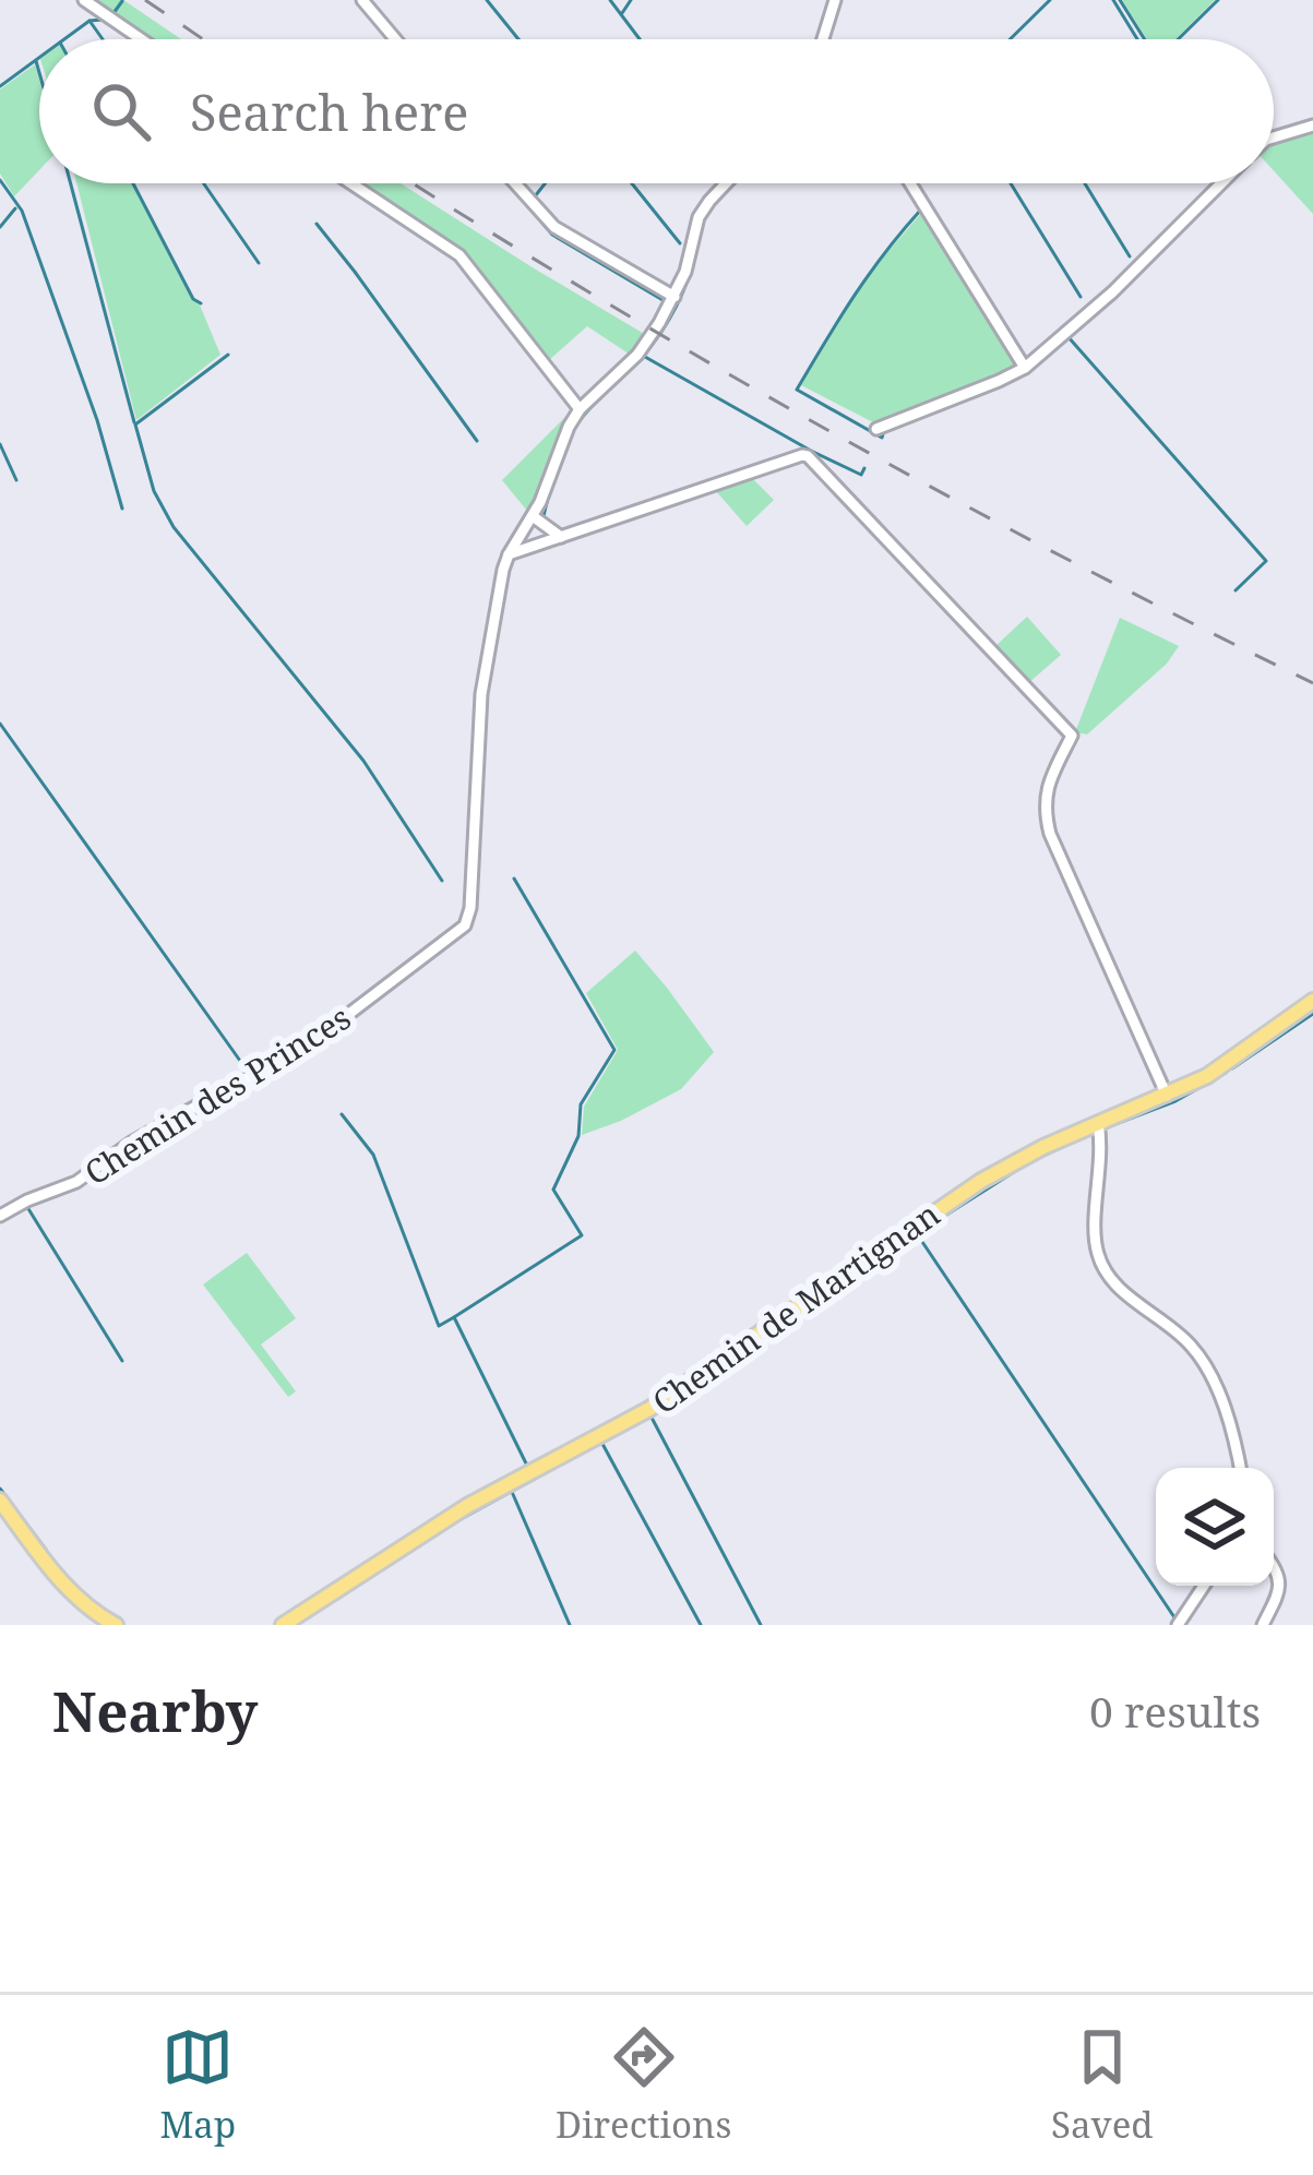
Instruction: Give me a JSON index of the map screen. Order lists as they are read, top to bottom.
{
  "streets": {
    "main road": ["Chemin de Martignan"],
    "street": ["Chemin des Princes"]
  },
  "page": {
    "search": "Search here",
    "heading": ["Nearby", "0 results"],
    "nav": ["Map", "Directions", "Saved"]
  }
}
